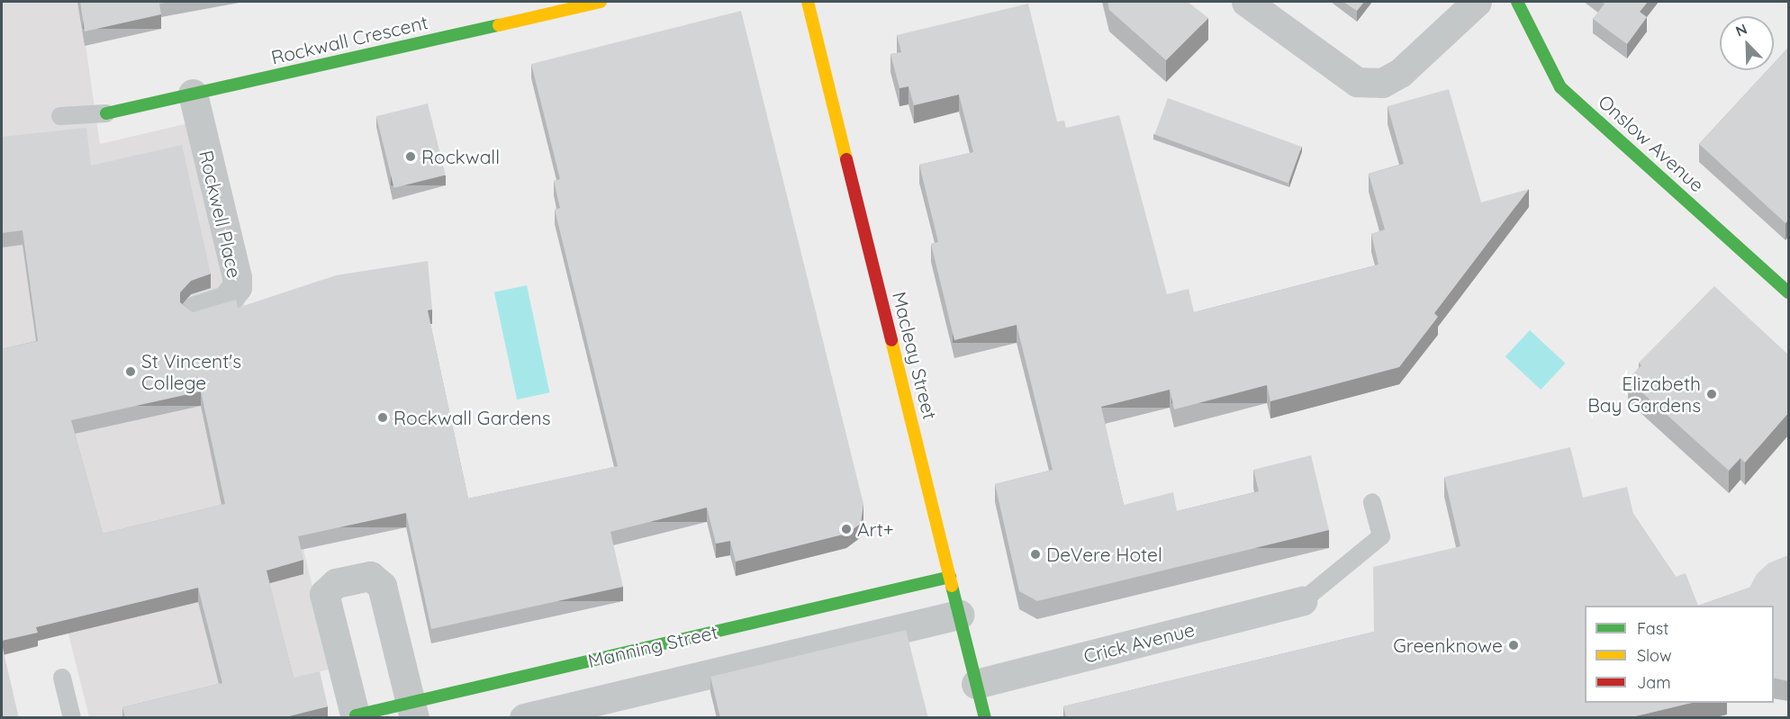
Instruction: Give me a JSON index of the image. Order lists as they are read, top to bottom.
{
  "streets": {
    "street": [
      "Rockwall Crescent",
      "Onslow Avenue",
      "Rockwell Place",
      "Macleay Street",
      "Crick Avenue",
      "Manning Street"
    ]
  },
  "crossings": [
    ["Rockwall Crescent", "Rockwell Place"],
    ["Macleay Street", "Crick Avenue"],
    ["Macleay Street", "Manning Street"]
  ],
  "places": [
    "Rockwall",
    "St Vincent's College",
    "Elizabeth Bay Gardens",
    "Rockwall Gardens",
    "Art+",
    "DeVere Hotel",
    "Greenknowe"
  ],
  "legend": ["Fast", "Slow", "Jam"],
  "north": "top left"
}
